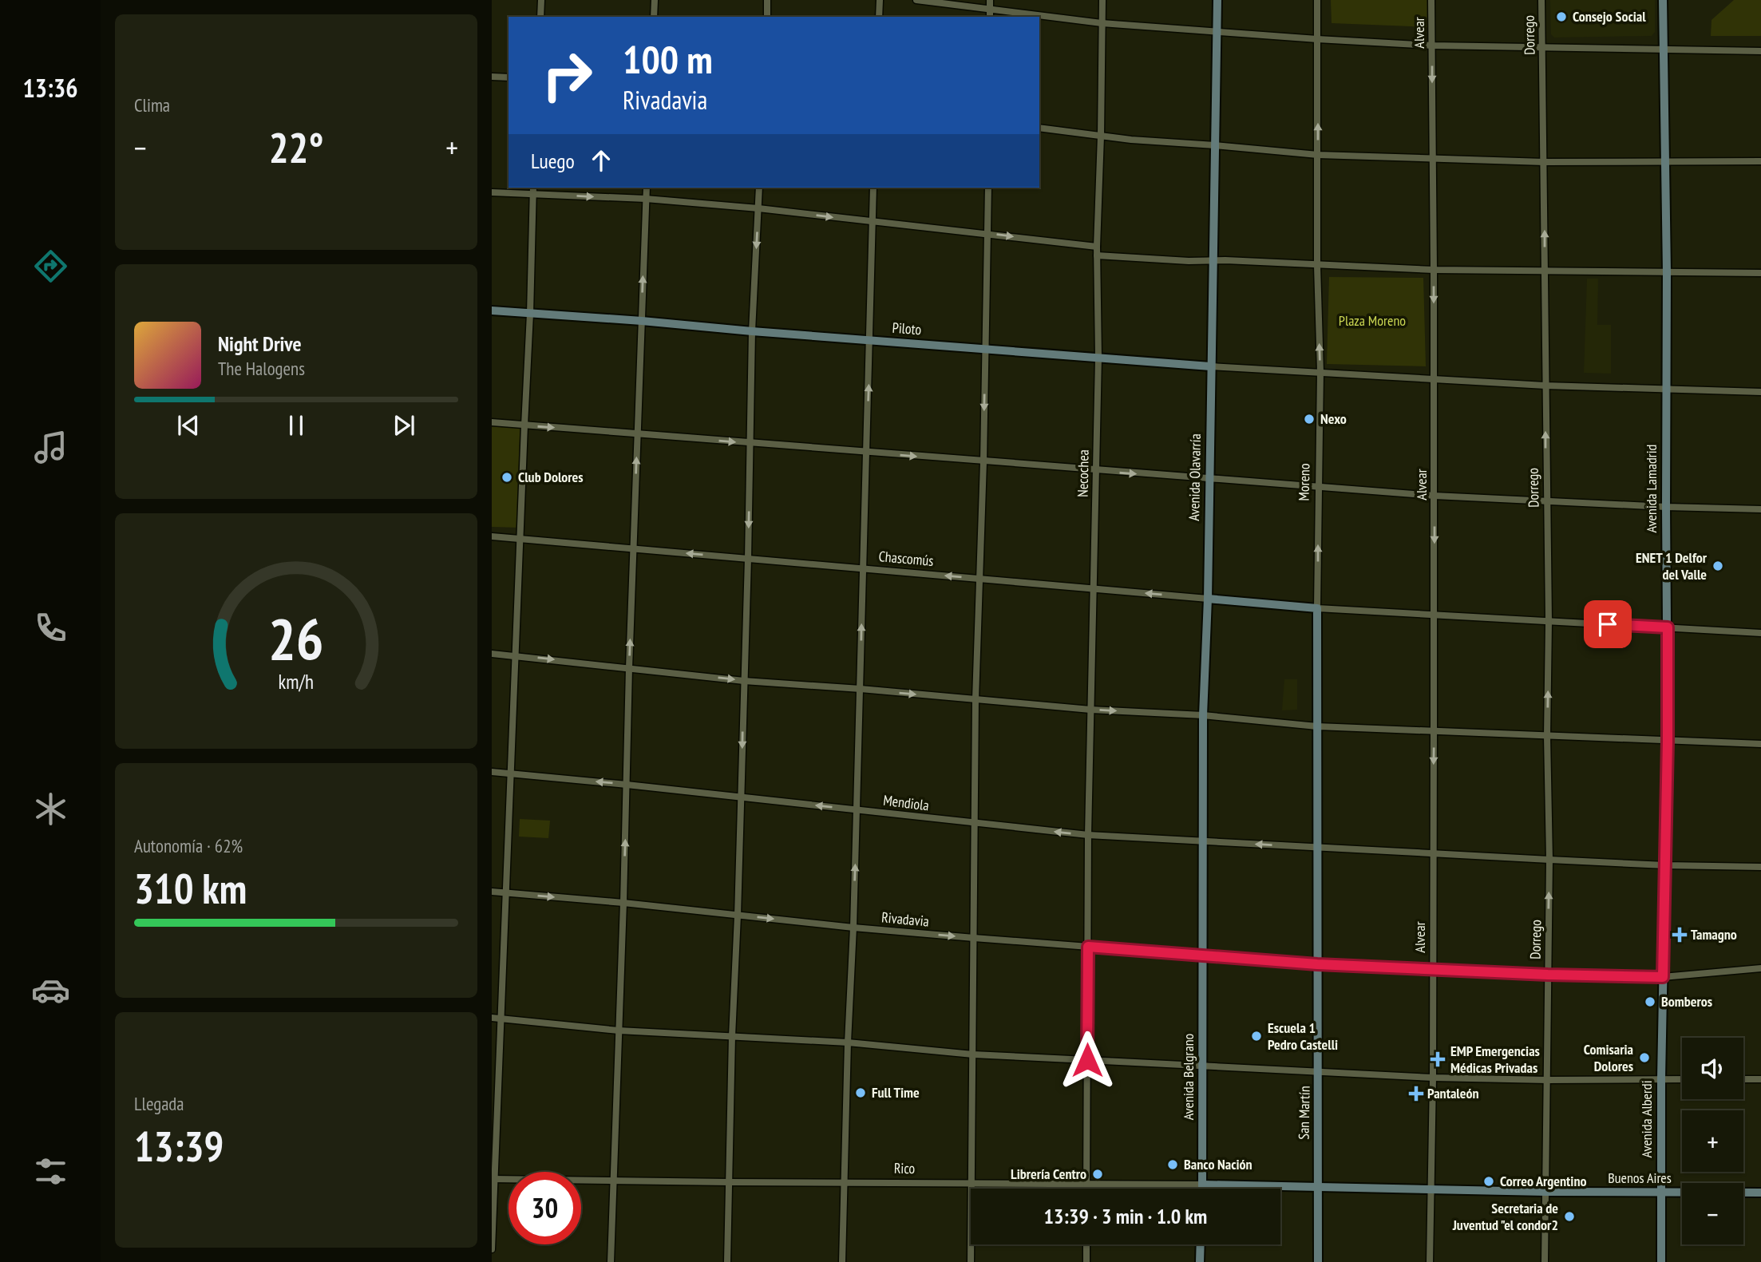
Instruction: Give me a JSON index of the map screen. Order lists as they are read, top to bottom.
{
  "streets": {
    "main road": [
      "Piloto",
      "Avenida Olavarría",
      "Moreno",
      "Avenida Lamadrid",
      "Chascomús",
      "Avenida Belgrano",
      "San Martín",
      "Avenida Alberdi",
      "Rico",
      "Buenos Aires"
    ],
    "street": [
      "Alvear",
      "Dorrego",
      "Necochea",
      "Mendiola",
      "Rivadavia"
    ]
  },
  "crossings": [
    ["Alvear", "Piloto"],
    ["Alvear", "Mendiola"],
    ["Alvear", "Rivadavia"],
    ["Alvear", "Buenos Aires"],
    ["Dorrego", "Piloto"],
    ["Dorrego", "Mendiola"],
    ["Dorrego", "Rivadavia"],
    ["Dorrego", "Buenos Aires"],
    ["Piloto", "Necochea"],
    ["Piloto", "Avenida Olavarría"],
    ["Piloto", "Moreno"],
    ["Piloto", "Avenida Lamadrid"],
    ["Necochea", "Chascomús"],
    ["Necochea", "Mendiola"],
    ["Necochea", "Rivadavia"],
    ["Necochea", "Rico"],
    ["Avenida Olavarría", "Chascomús"],
    ["Avenida Olavarría", "Mendiola"],
    ["Avenida Olavarría", "Rivadavia"],
    ["Avenida Olavarría", "Avenida Belgrano"],
    ["Moreno", "Chascomús"],
    ["Moreno", "Mendiola"],
    ["Moreno", "Rivadavia"],
    ["Moreno", "San Martín"],
    ["Avenida Lamadrid", "Mendiola"],
    ["Avenida Lamadrid", "Rivadavia"],
    ["Avenida Lamadrid", "Avenida Alberdi"],
    ["Rivadavia", "Avenida Belgrano"],
    ["Rivadavia", "San Martín"],
    ["Rivadavia", "Avenida Alberdi"],
    ["Avenida Belgrano", "Rico"],
    ["San Martín", "Rico"],
    ["San Martín", "Buenos Aires"],
    ["Avenida Alberdi", "Buenos Aires"],
    ["Rico", "Buenos Aires"]
  ],
  "one_way": [
    "Alvear",
    "Dorrego",
    "Moreno",
    "Chascomús",
    "Mendiola"
  ],
  "parks": ["Plaza Moreno"],
  "places": {
    "other": [
      "Consejo Social",
      "Nexo",
      "Club Dolores",
      "ENET 1 Delfor del Valle",
      "Bomberos",
      "Escuela 1 Pedro Castelli",
      "Comisaria Dolores",
      "Full Time",
      "Banco Nación",
      "Librería Centro",
      "Correo Argentino",
      "Secretaria de Juventud \"el condor2"
    ],
    "health": ["Tamagno", "EMP Emergencias Médicas Privadas", "Pantaleón"]
  },
  "page": {
    "tabs": "13:36",
    "tile": [
      "Clima",
      ["Autonomía · 62%", "310 km"],
      ["Llegada", "13:39"]
    ],
    "turn": ["100 m", "Rivadavia"],
    "heat": ["−", "22°", "+"],
    "then": "Luego",
    "song": ["Night Drive", "The Halogens"],
    "map_buttons": ["+", "−"],
    "limit": "30",
    "trip": "13:39 · 3 min · 1.0 km",
    "gauge": ["26", "km/h"]
  }
}
